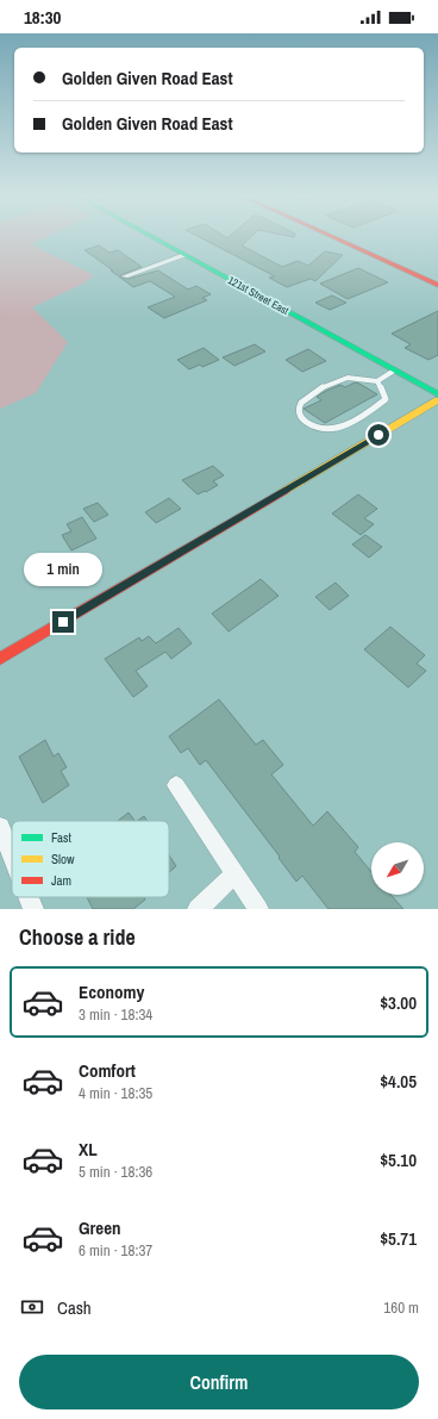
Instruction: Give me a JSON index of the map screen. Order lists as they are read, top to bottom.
{
  "streets": {
    "street": ["121st Street East"]
  },
  "legend": ["Fast", "Slow", "Jam"],
  "north": "bottom left",
  "page": {
    "status": "18:30",
    "banner": ["Golden Given Road East", "Golden Given Road East"],
    "bubble": "1 min",
    "heading": "Choose a ride",
    "list": [
      {
        "name": "Economy",
        "note": "3 min · 18:34",
        "value": "$3.00"
      },
      {
        "name": "Comfort",
        "note": "4 min · 18:35",
        "value": "$4.05"
      },
      {
        "name": "XL",
        "note": "5 min · 18:36",
        "value": "$5.10"
      },
      {
        "name": "Green",
        "note": "6 min · 18:37",
        "value": "$5.71"
      }
    ],
    "pay": ["Cash", "160 m"],
    "buttons": "Confirm"
  }
}
